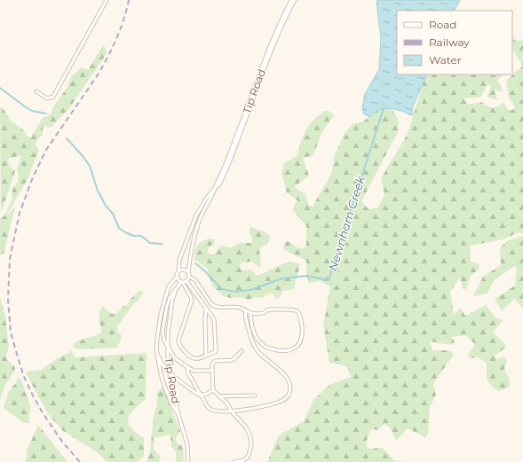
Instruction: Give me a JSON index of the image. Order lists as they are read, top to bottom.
{
  "streets": {
    "street": ["Tip Road"]
  },
  "water": ["Newnham Creek"],
  "legend": ["Road", "Railway", "Water"]
}
